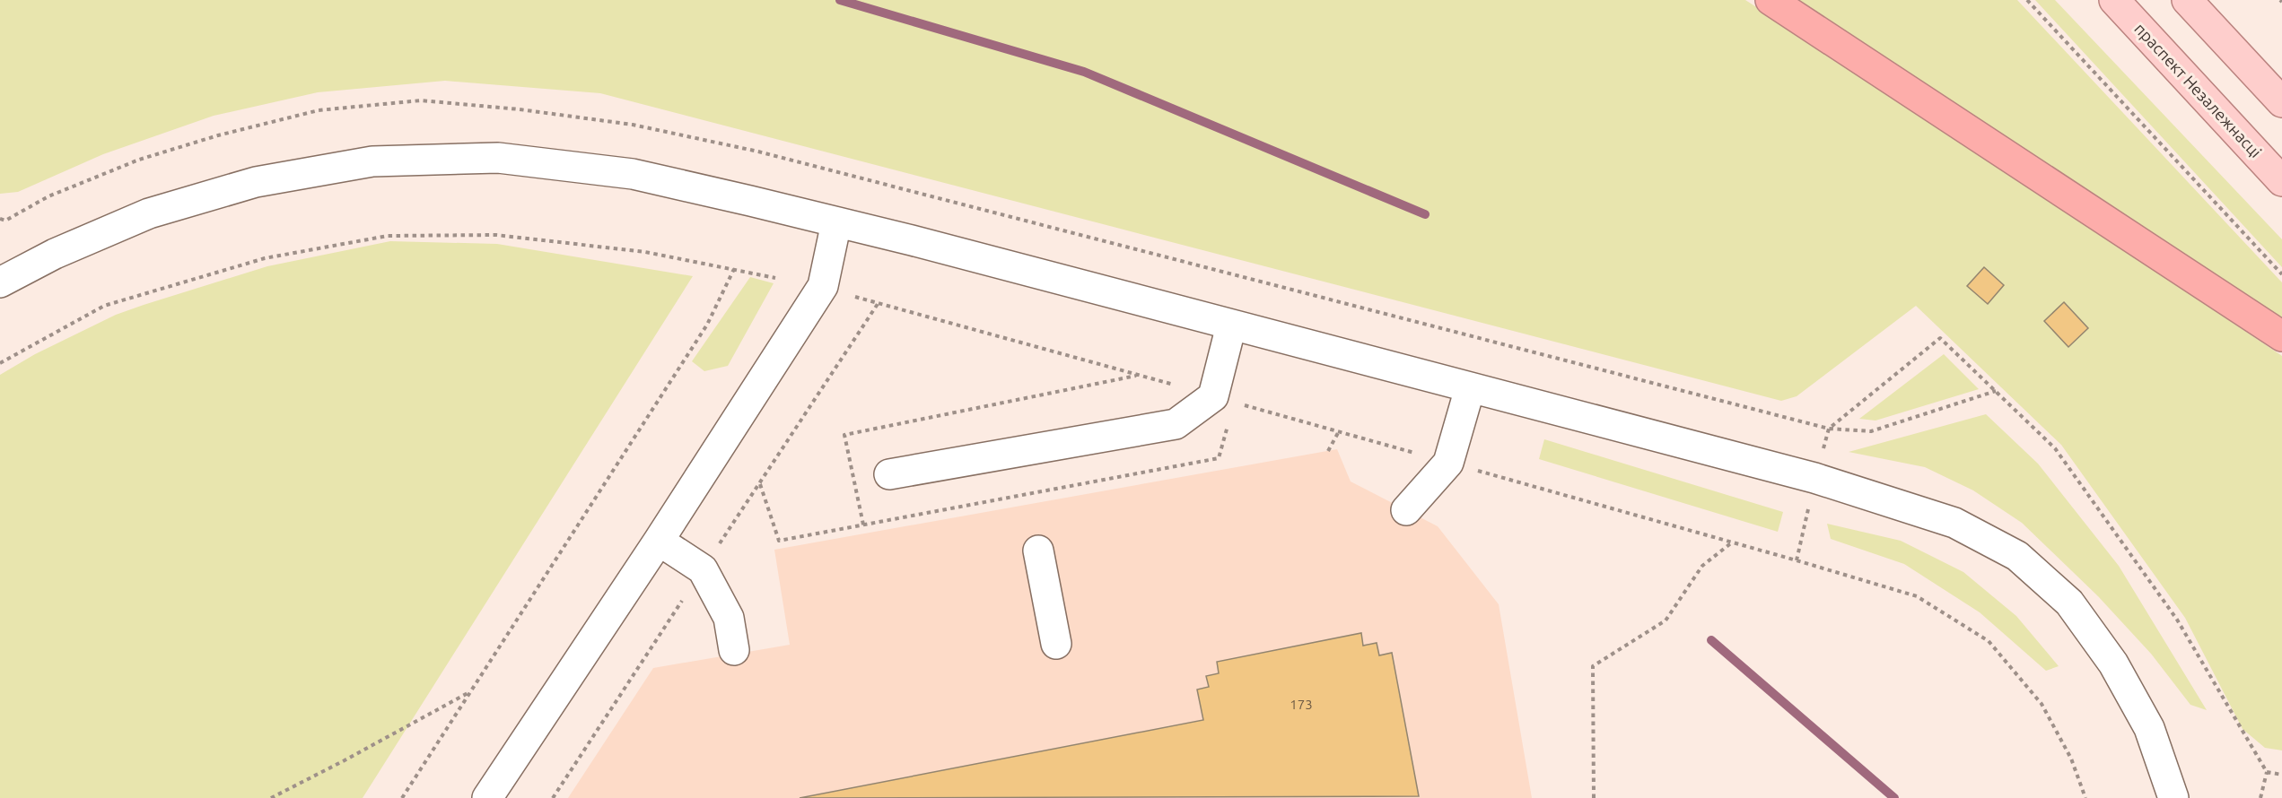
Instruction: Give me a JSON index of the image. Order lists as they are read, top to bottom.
{
  "streets": {
    "main road": ["праспект Незалежнасці"]
  },
  "house_numbers": ["173"]
}
